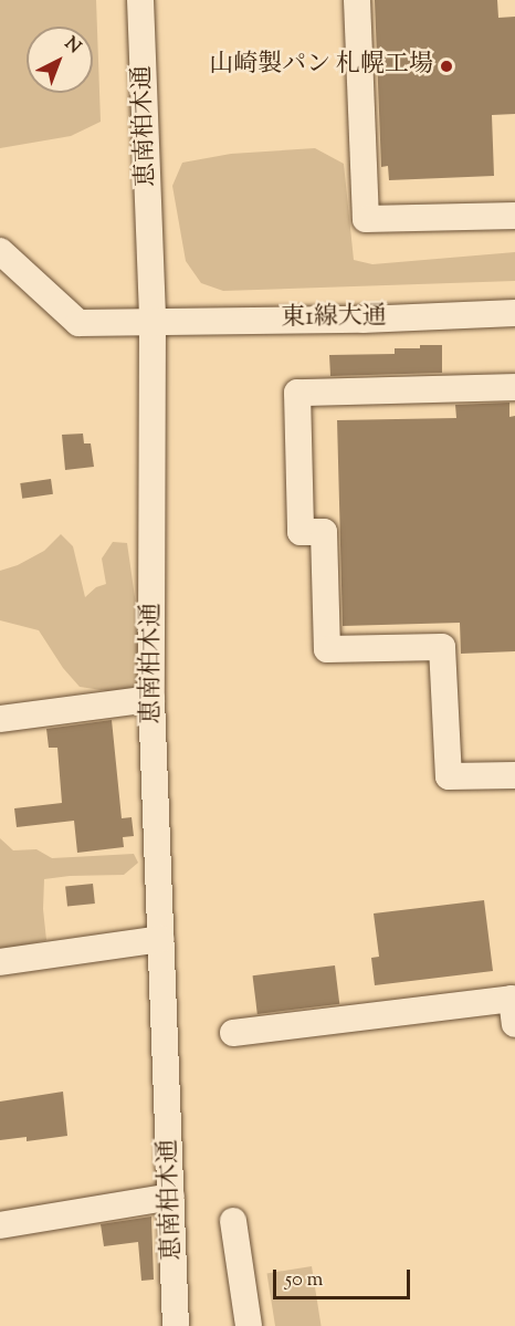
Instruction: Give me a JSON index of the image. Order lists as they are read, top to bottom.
{
  "streets": {
    "street": ["恵南柏木通", "東1線大通"]
  },
  "crossings": [
    ["恵南柏木通", "東1線大通"]
  ],
  "places": ["山崎製パン 札幌工場"],
  "scale_bar": "50 m",
  "north": "top right"
}
